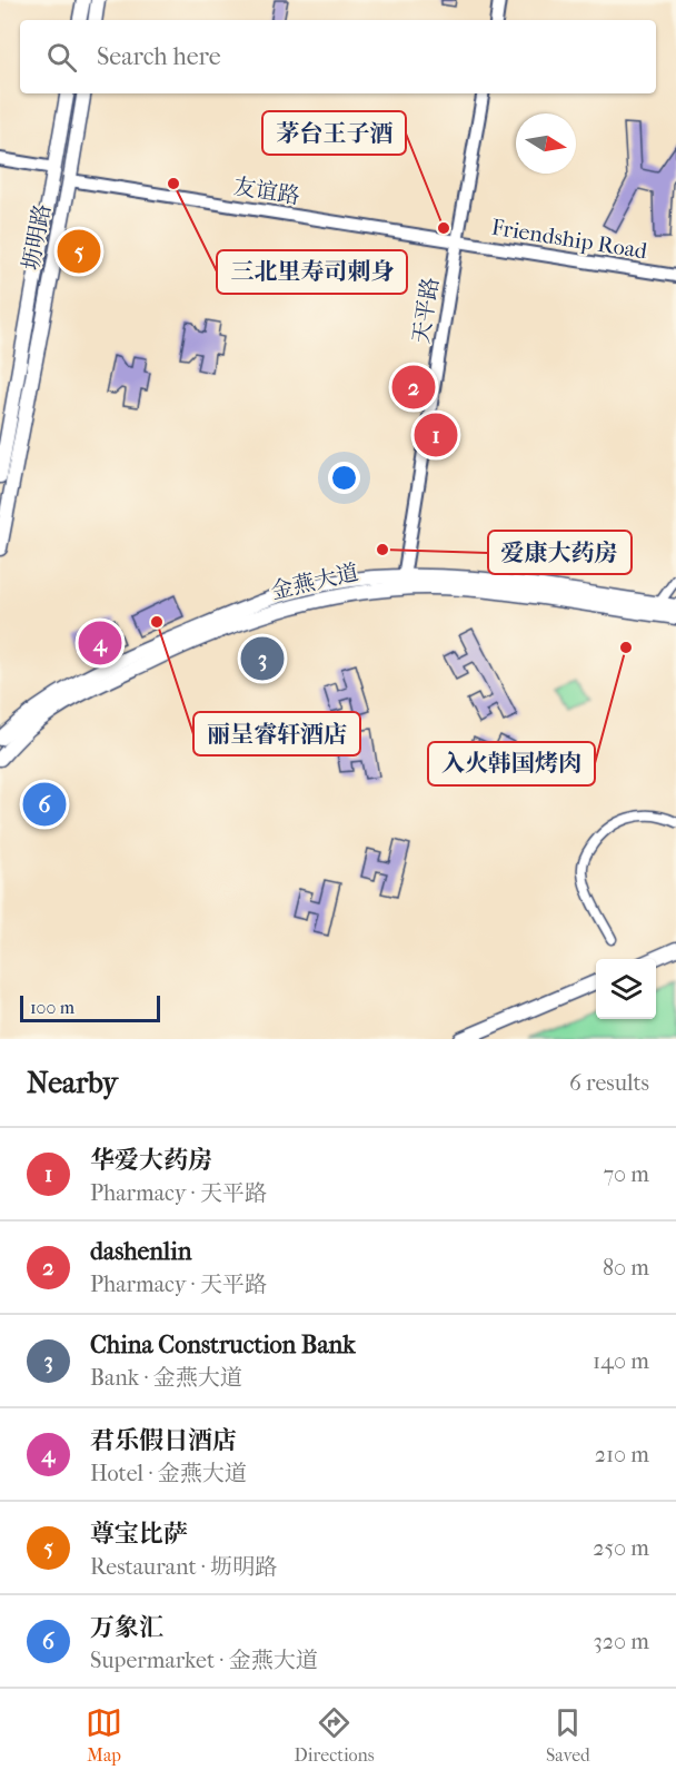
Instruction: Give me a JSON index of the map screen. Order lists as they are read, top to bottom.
{
  "streets": {
    "main road": ["坜明路", "金燕大道"],
    "street": ["友谊路", "Friendship Road", "天平路"]
  },
  "crossings": [
    ["友谊路", "坜明路"],
    ["友谊路", "Friendship Road"],
    ["友谊路", "天平路"],
    ["Friendship Road", "天平路"],
    ["天平路", "金燕大道"]
  ],
  "places": [
    "三北里寿司刺身",
    "茅台王子酒",
    "爱康大药房",
    "丽呈睿轩酒店",
    "入火韩国烤肉"
  ],
  "scale_bar": "100 m",
  "north": "right",
  "page": {
    "search": "Search here",
    "pins": [
      "5",
      "2",
      "1",
      "4",
      "3",
      "6"
    ],
    "scale": "100 m",
    "heading": ["Nearby", "6 results"],
    "list": [
      {
        "mark": "1",
        "name": "华爱大药房",
        "note": "Pharmacy · 天平路",
        "value": "70 m"
      },
      {
        "mark": "2",
        "name": "dashenlin",
        "note": "Pharmacy · 天平路",
        "value": "80 m"
      },
      {
        "mark": "3",
        "name": "China Construction Bank",
        "note": "Bank · 金燕大道",
        "value": "140 m"
      },
      {
        "mark": "4",
        "name": "君乐假日酒店",
        "note": "Hotel · 金燕大道",
        "value": "210 m"
      },
      {
        "mark": "5",
        "name": "尊宝比萨",
        "note": "Restaurant · 坜明路",
        "value": "250 m"
      },
      {
        "mark": "6",
        "name": "万象汇",
        "note": "Supermarket · 金燕大道",
        "value": "320 m"
      }
    ],
    "nav": ["Map", "Directions", "Saved"]
  }
}
